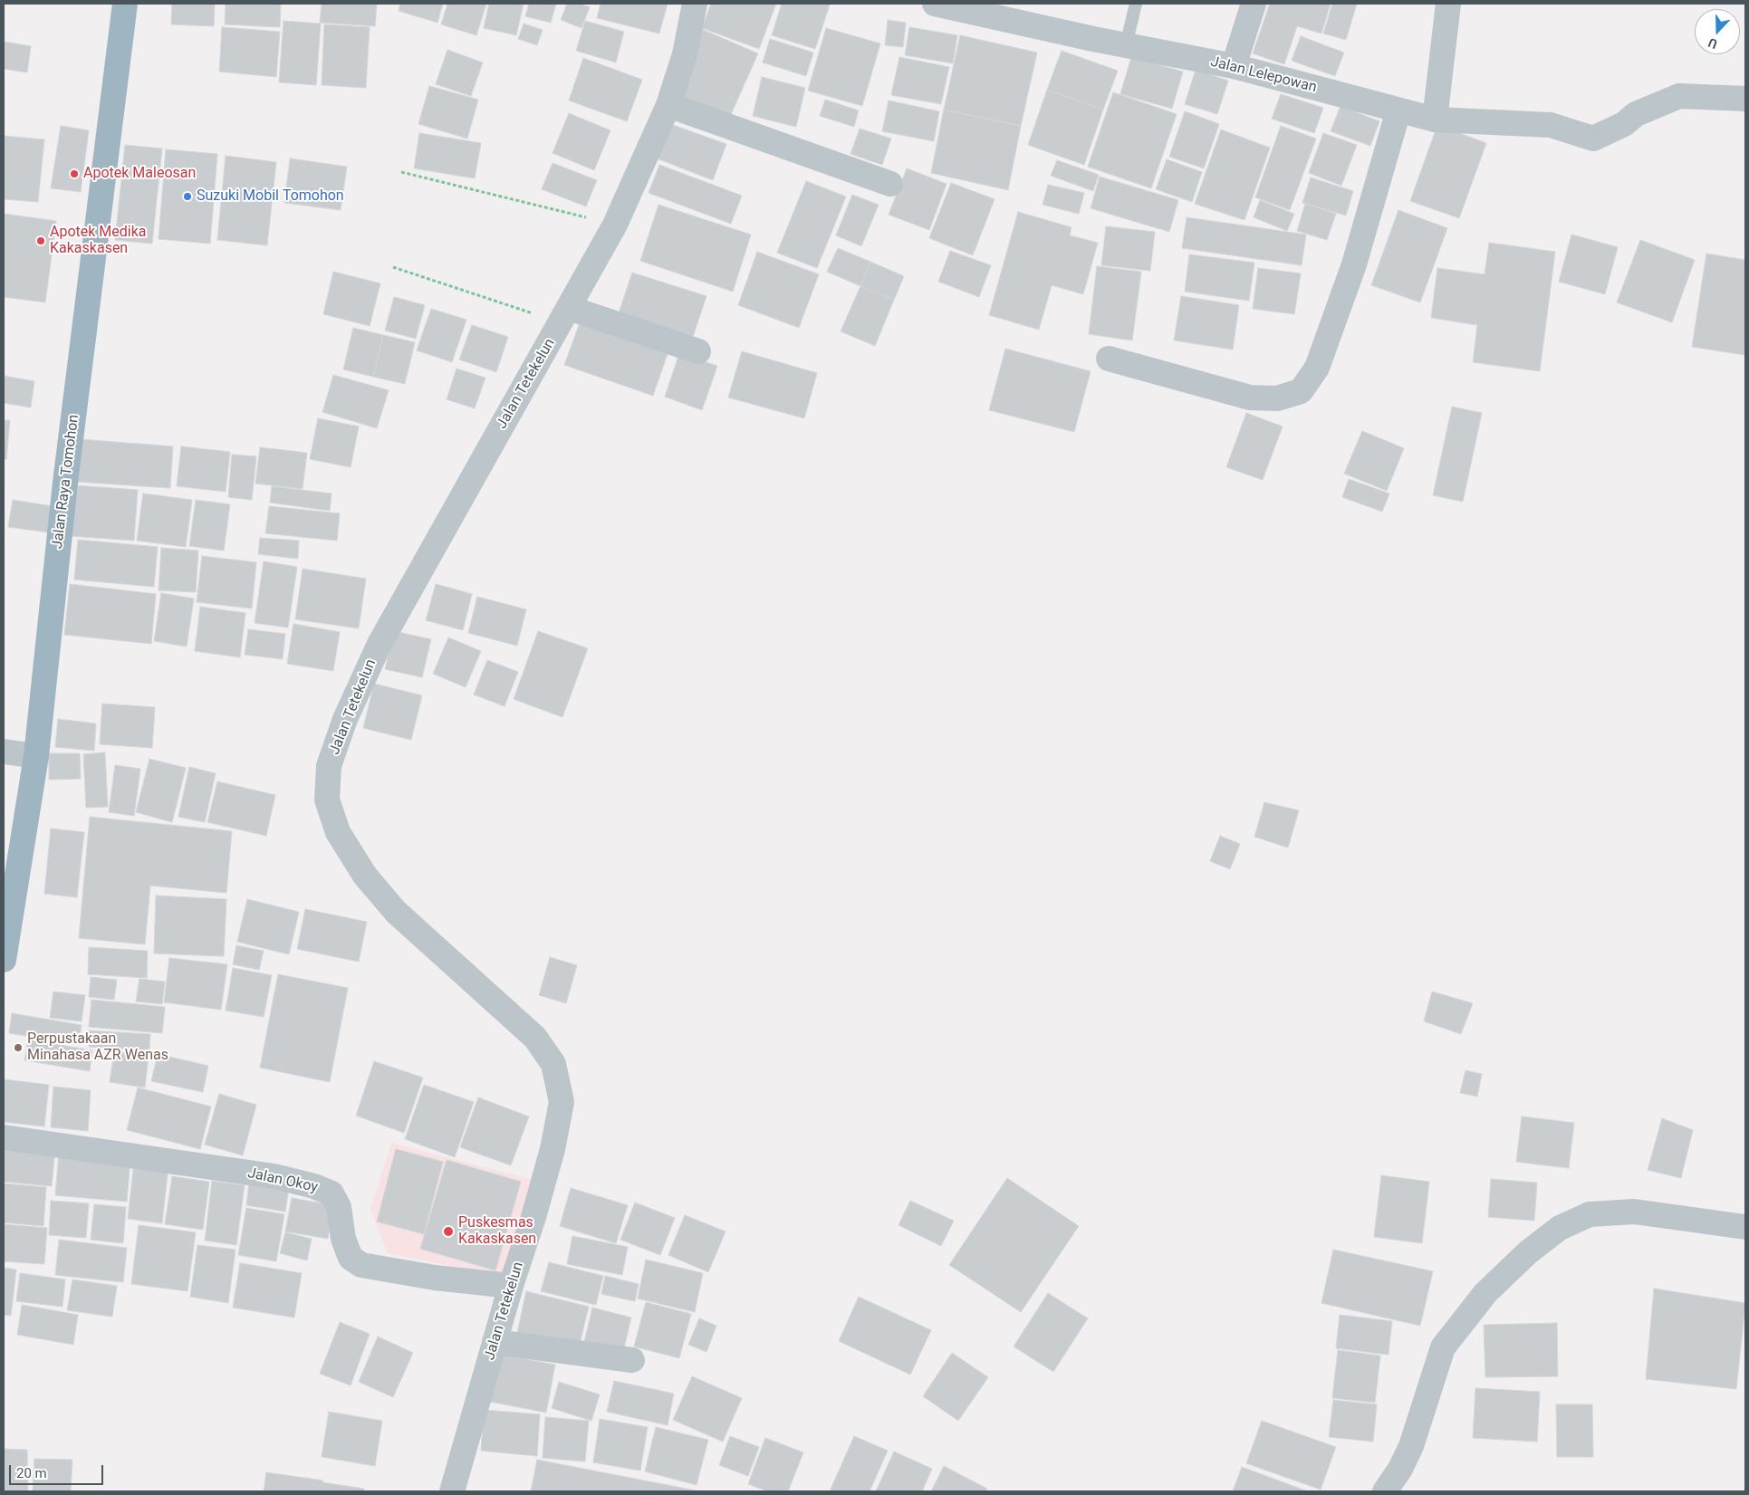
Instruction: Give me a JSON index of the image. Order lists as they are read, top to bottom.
{
  "streets": {
    "highway": ["Jalan Raya Tomohon"],
    "street": ["Jalan Lelepowan", "Jalan Tetekelun", "Jalan Okoy"]
  },
  "crossings": [
    ["Jalan Tetekelun", "Jalan Okoy"]
  ],
  "places": [
    "Apotek Maleosan",
    "Suzuki Mobil Tomohon",
    "Apotek Medika Kakaskasen",
    "Perpustakaan Minahasa AZR Wenas",
    "Puskesmas Kakaskasen"
  ],
  "scale_bar": "20 m",
  "north": "bottom"
}
